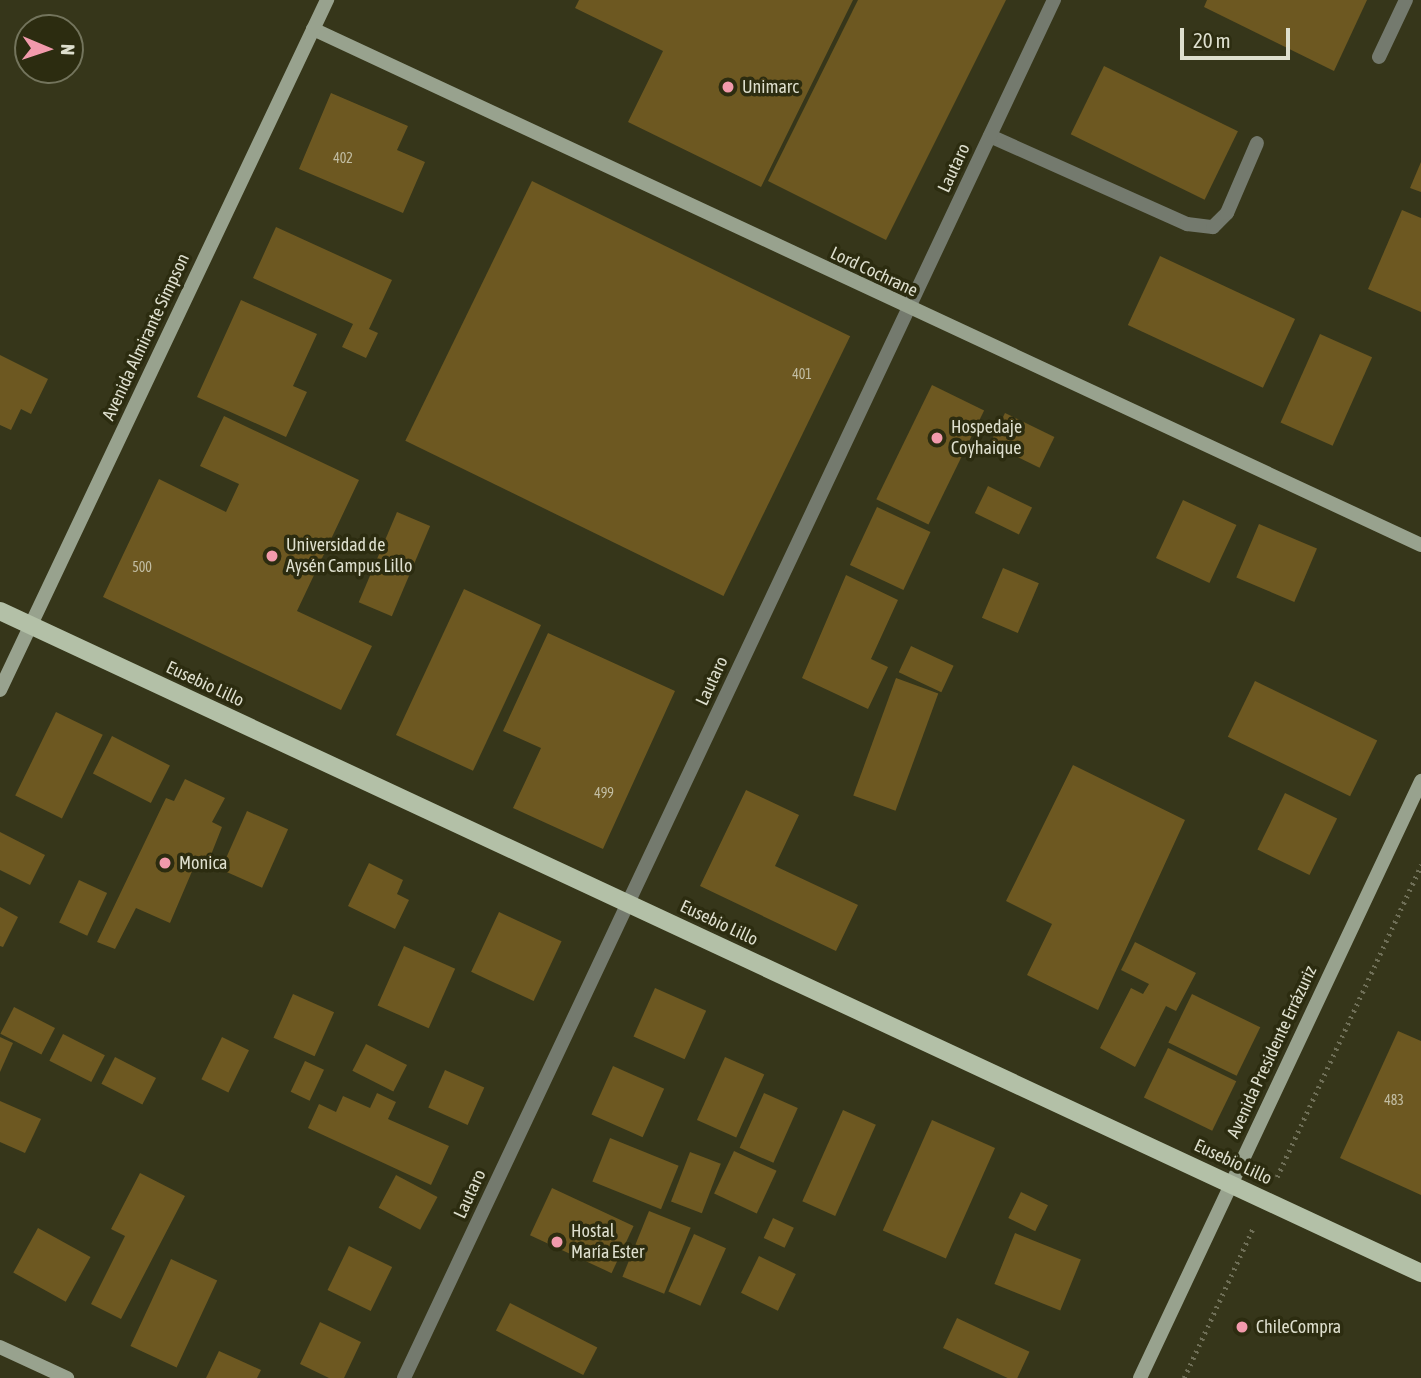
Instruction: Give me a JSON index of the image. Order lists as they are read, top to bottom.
{
  "streets": {
    "main road": [
      "Lord Cochrane",
      "Avenida Almirante Simpson",
      "Eusebio Lillo",
      "Avenida Presidente Errázuriz"
    ],
    "street": ["Lautaro"]
  },
  "crossings": [
    ["Lautaro", "Lord Cochrane"],
    ["Lautaro", "Eusebio Lillo"],
    ["Lord Cochrane", "Avenida Almirante Simpson"],
    ["Avenida Almirante Simpson", "Eusebio Lillo"],
    ["Eusebio Lillo", "Avenida Presidente Errázuriz"]
  ],
  "places": [
    "Unimarc",
    "Hospedaje Coyhaique",
    "Universidad de Aysén Campus Lillo",
    "Monica",
    "Hostal María Ester",
    "ChileCompra"
  ],
  "house_numbers": [
    "402",
    "401",
    "500",
    "499",
    "483"
  ],
  "scale_bar": "20 m",
  "north": "right"
}
